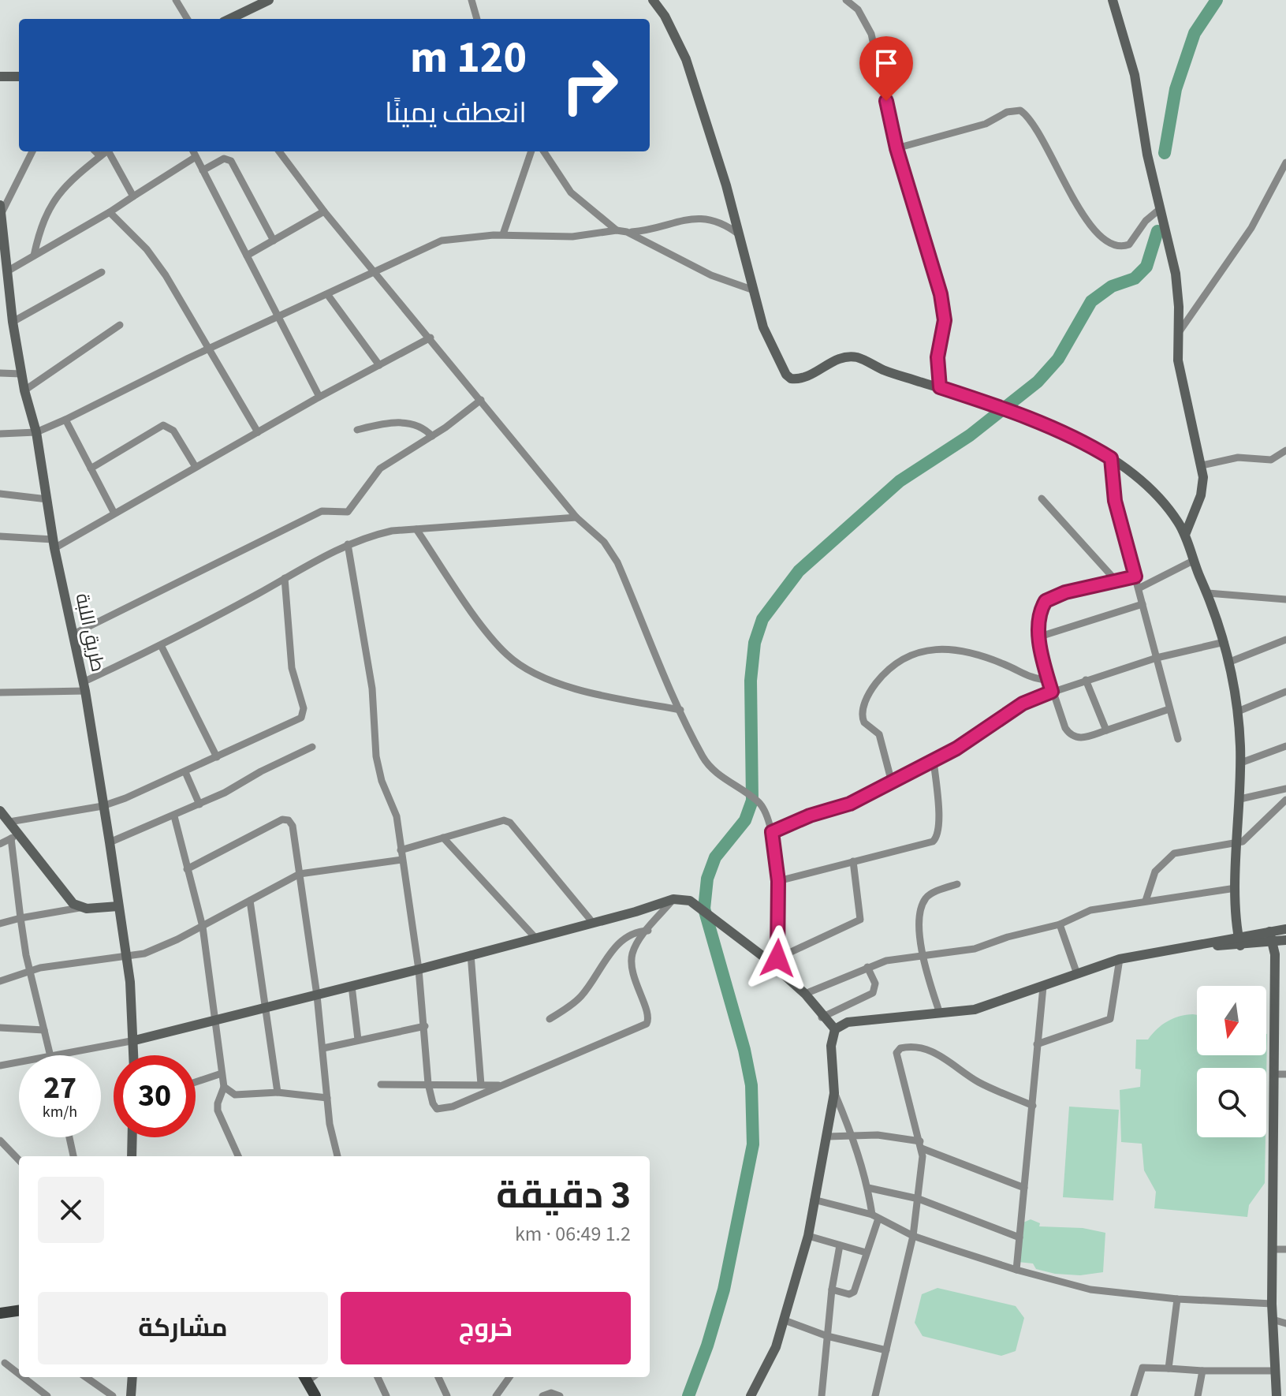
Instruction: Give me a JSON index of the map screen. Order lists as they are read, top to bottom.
{
  "streets": {
    "street": ["طريق اللبة"]
  },
  "north": "bottom",
  "page": {
    "turn": ["120 m", "انعطف يمينًا"],
    "speed": "27 km/h",
    "limit": "30",
    "heading": ["3 دقيقة", "1.2 km · 06:49"],
    "buttons": ["خروج", "مشاركة"]
  }
}
